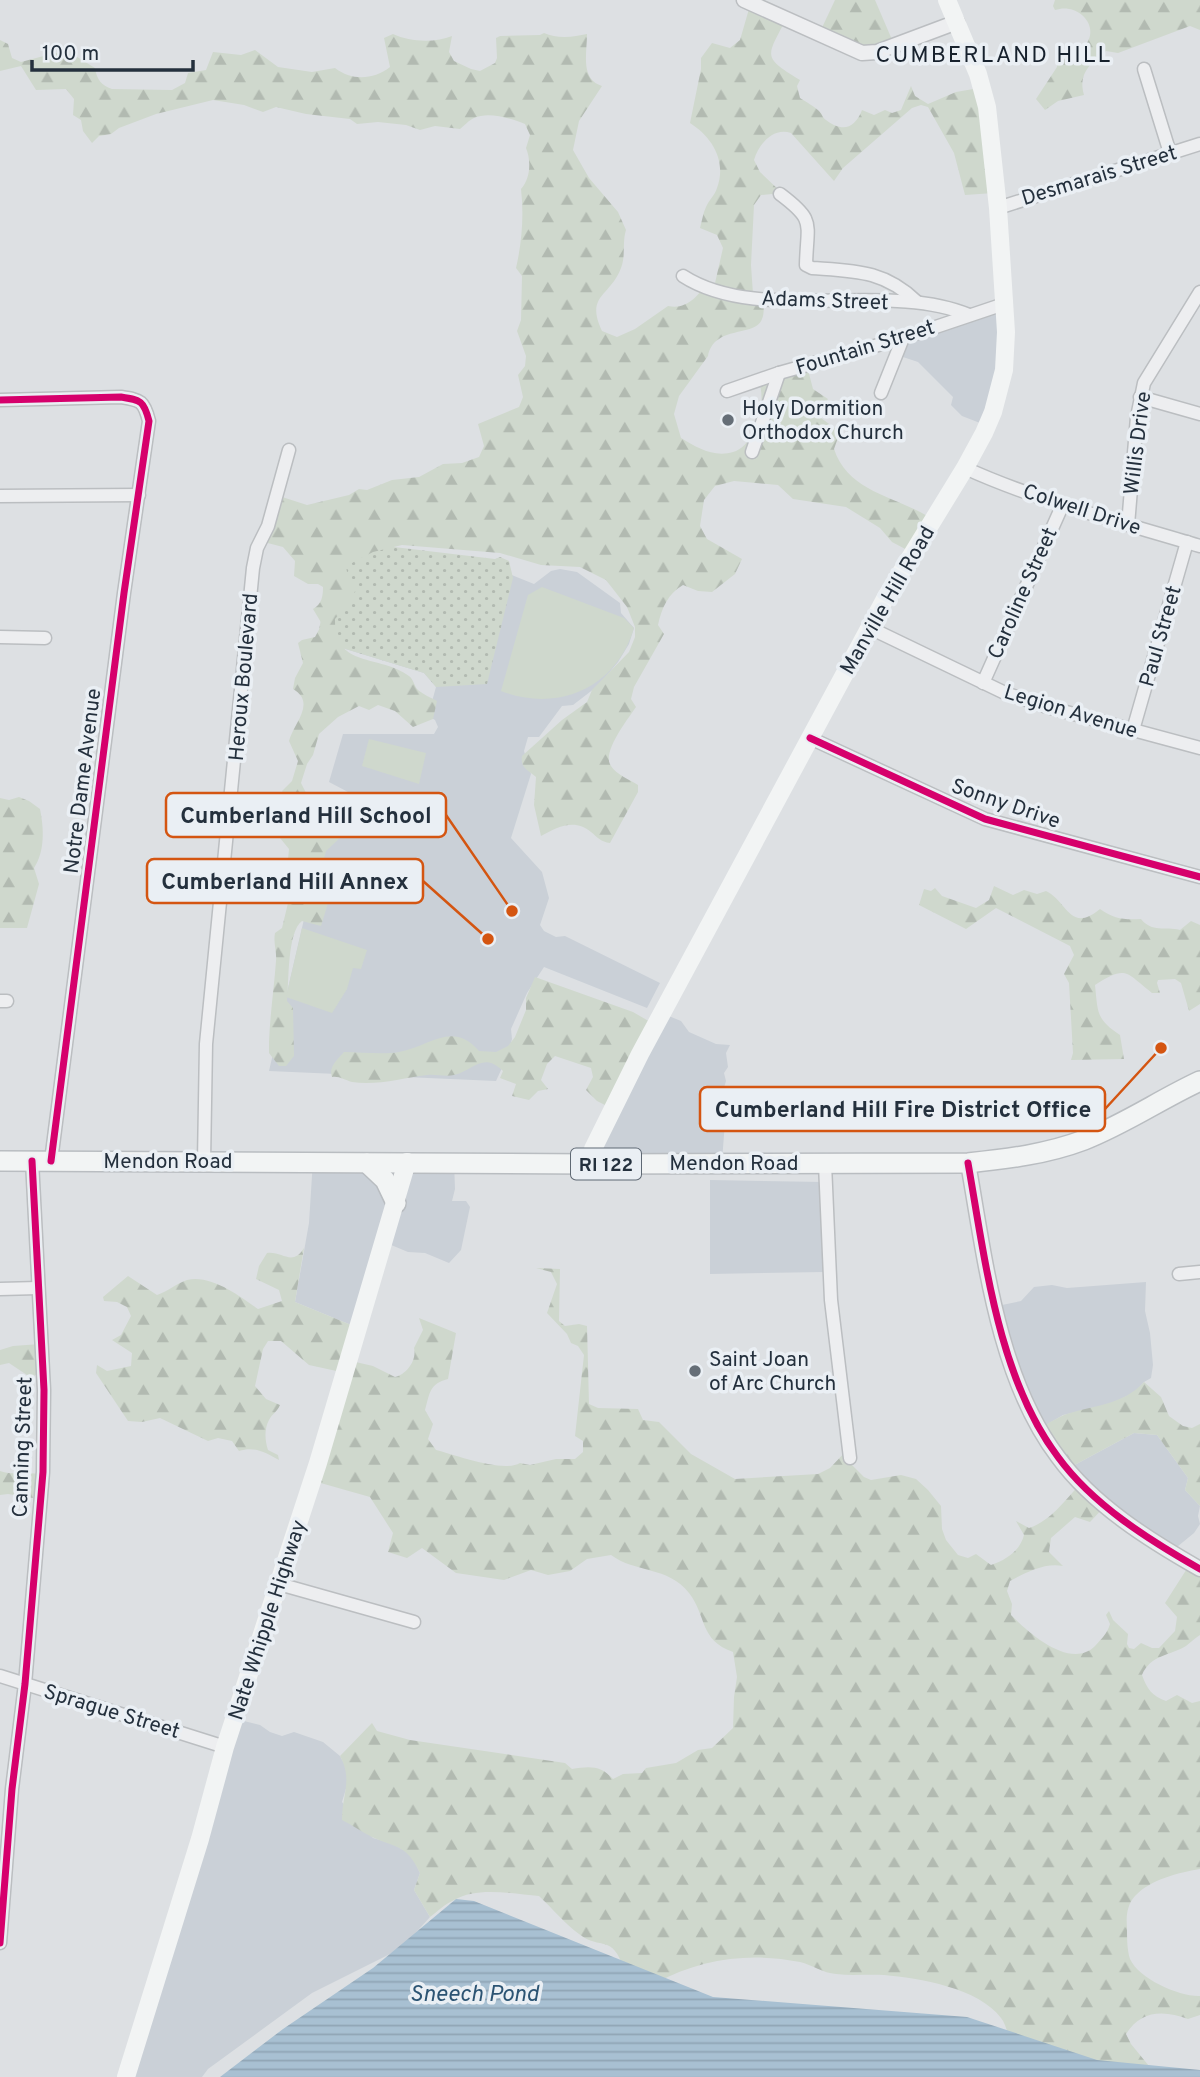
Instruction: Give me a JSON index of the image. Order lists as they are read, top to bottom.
{
  "streets": {
    "main road": [
      "Manville Hill Road",
      "Mendon Road",
      "RI 122",
      "Nate Whipple Highway"
    ],
    "street": [
      "Desmarais Street",
      "Adams Street",
      "Fountain Street",
      "Willis Drive",
      "Colwell Drive",
      "Caroline Street",
      "Paul Street",
      "Heroux Boulevard",
      "Legion Avenue",
      "Notre Dame Avenue",
      "Sonny Drive",
      "Canning Street",
      "Sprague Street"
    ]
  },
  "crossings": [
    ["Desmarais Street", "Manville Hill Road"],
    ["Adams Street", "Fountain Street"],
    ["Fountain Street", "Manville Hill Road"],
    ["Willis Drive", "Colwell Drive"],
    ["Colwell Drive", "Caroline Street"],
    ["Colwell Drive", "Manville Hill Road"],
    ["Colwell Drive", "Paul Street"],
    ["Caroline Street", "Legion Avenue"],
    ["Manville Hill Road", "Legion Avenue"],
    ["Manville Hill Road", "Sonny Drive"],
    ["Manville Hill Road", "Mendon Road"],
    ["Paul Street", "Legion Avenue"],
    ["Heroux Boulevard", "Mendon Road"],
    ["Notre Dame Avenue", "Mendon Road"],
    ["Notre Dame Avenue", "Canning Street"],
    ["Mendon Road", "Canning Street"],
    ["Mendon Road", "Nate Whipple Highway"],
    ["Canning Street", "Sprague Street"],
    ["Nate Whipple Highway", "Sprague Street"]
  ],
  "districts": ["CUMBERLAND HILL"],
  "water": ["Sneech Pond"],
  "places": [
    "Holy Dormition Orthodox Church",
    "Cumberland Hill School",
    "Cumberland Hill Annex",
    "Cumberland Hill Fire District Office",
    "Saint Joan of Arc Church"
  ],
  "scale_bar": "100 m"
}
